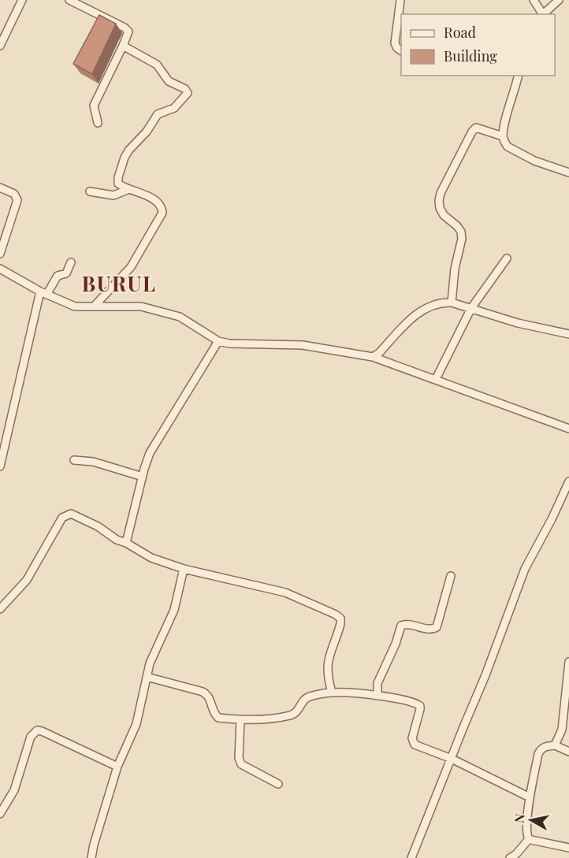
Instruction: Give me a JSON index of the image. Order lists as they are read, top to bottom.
{
  "districts": ["BURUL"],
  "legend": ["Road", "Building"],
  "north": "left"
}
